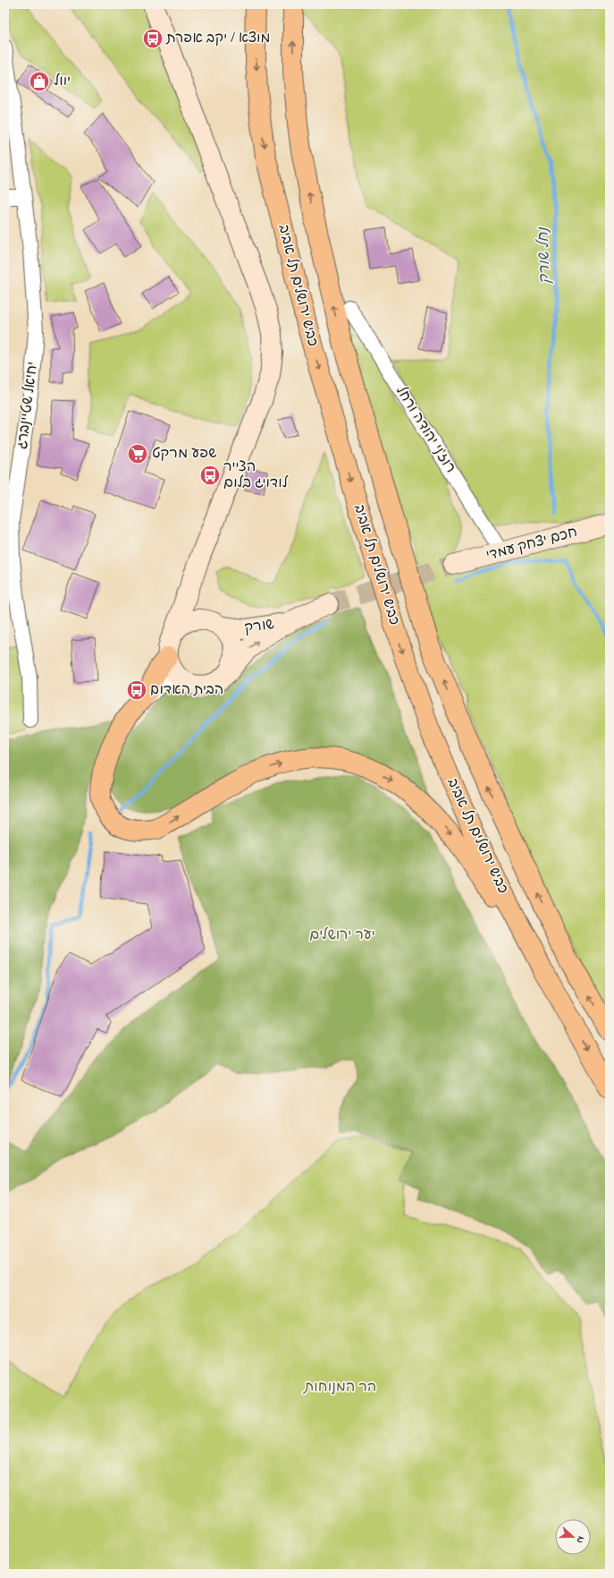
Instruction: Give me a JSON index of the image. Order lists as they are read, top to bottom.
{
  "streets": {
    "highway": ["כביש ירושלים תל אביב"],
    "main road": ["חכם יצחק עמדי", "שורק"],
    "street": ["יחיאל שטיינברג", "רוז'ני יהודה ורחל"]
  },
  "crossings": [
    ["רוז'ני יהודה ורחל", "חכם יצחק עמדי"]
  ],
  "water": ["נחל שורק"],
  "parks": ["יער ירושלים", "הר המנוחות"],
  "places": {
    "bus stop": ["מוצא / יקב אפרת", "הצייר לודויג בלום", "הבית האדום"],
    "shop": ["יוול"],
    "supermarket": ["שפע מרקט"]
  },
  "north": "right"
}
